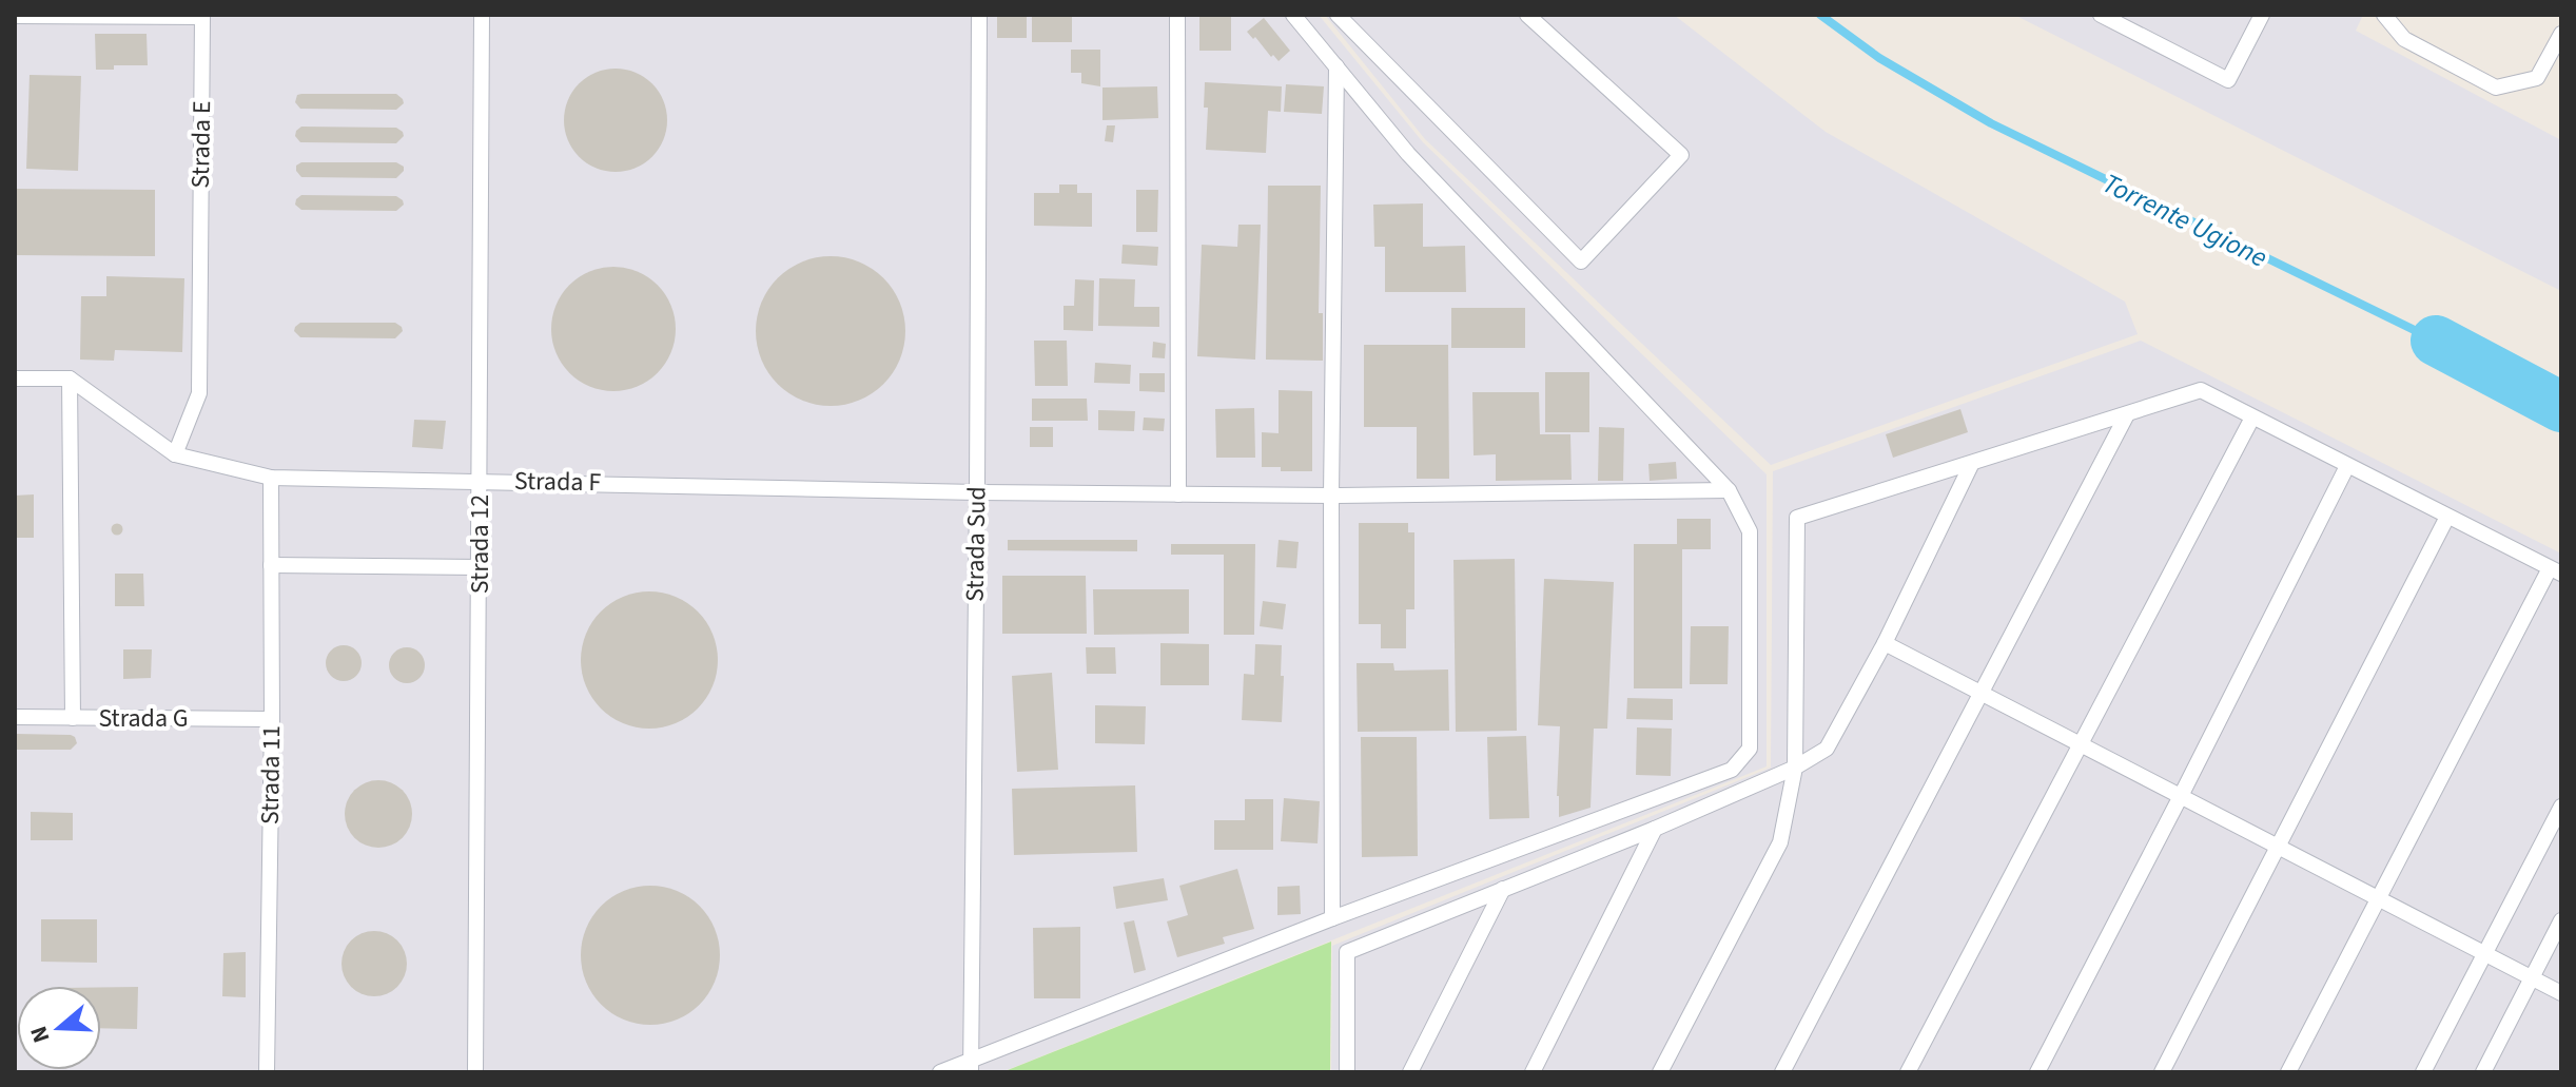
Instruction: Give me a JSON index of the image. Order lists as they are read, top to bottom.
{
  "streets": {
    "lane": [
      "Strada E",
      "Strada F",
      "Strada 12",
      "Strada Sud",
      "Strada G",
      "Strada 11"
    ]
  },
  "crossings": [
    ["Strada E", "Strada F"],
    ["Strada F", "Strada 12"],
    ["Strada F", "Strada Sud"],
    ["Strada F", "Strada 11"],
    ["Strada G", "Strada 11"]
  ],
  "water": ["Torrente Ugione"],
  "north": "left"
}
